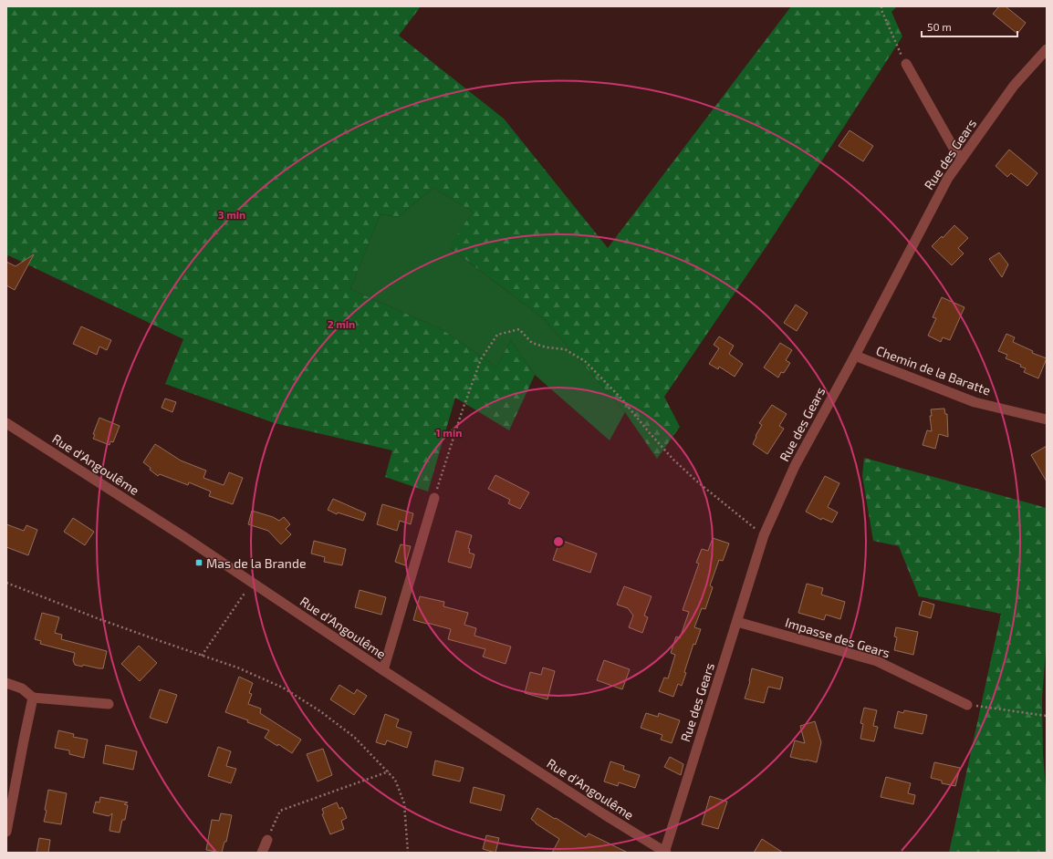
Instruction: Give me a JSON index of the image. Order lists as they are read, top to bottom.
{
  "streets": {
    "street": [
      "Rue des Gears",
      "Chemin de la Baratte",
      "Rue d'Angoulême",
      "Impasse des Gears"
    ]
  },
  "crossings": [
    ["Rue des Gears", "Chemin de la Baratte"],
    ["Rue des Gears", "Rue d'Angoulême"],
    ["Rue des Gears", "Impasse des Gears"]
  ],
  "places": {
    "transit": ["Mas de la Brande"]
  },
  "scale_bar": "50 m",
  "rings": ["3 min", "2 min", "1 min"]
}
